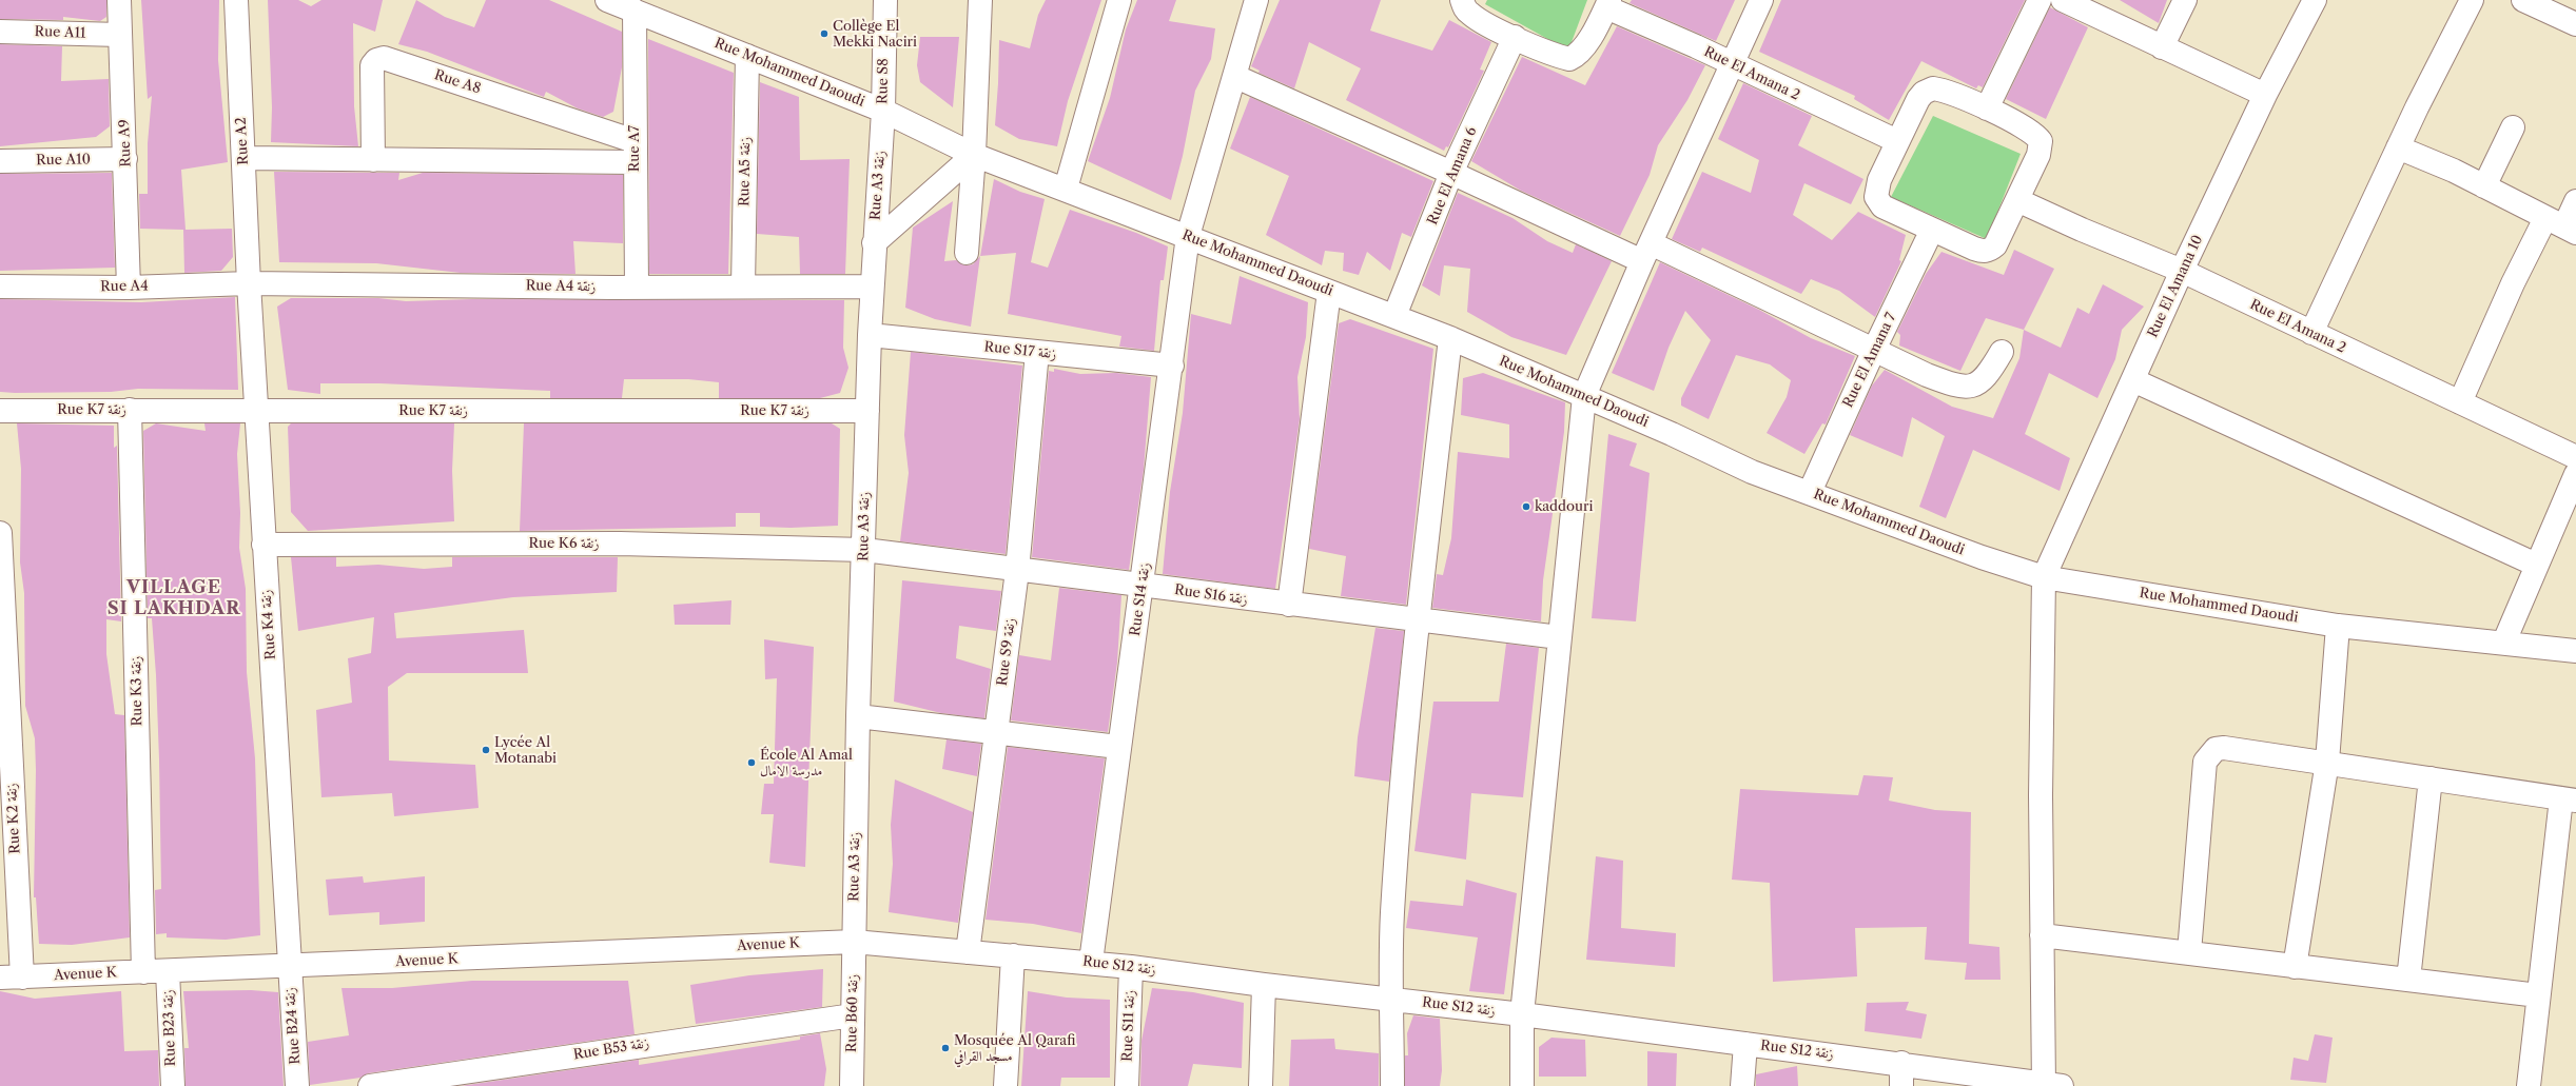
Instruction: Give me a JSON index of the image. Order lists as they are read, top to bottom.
{
  "streets": {
    "street": [
      "Rue A11",
      "Rue Mohammed Daoudi",
      "Rue El Amana 2",
      "Rue S8",
      "Rue A8",
      "Rue A2",
      "Rue A9",
      "Rue A7",
      "Rue A10",
      "Rue A5 زنقة",
      "Rue El Amana 6",
      "Rue A3 زنقة",
      "Rue A4",
      "Rue A4 زنقة",
      "Rue El Amana 10",
      "Rue S17 زنقة",
      "Rue El Amana 7",
      "Rue K7 زنقة",
      "Rue K6 زنقة",
      "Rue S16 زنقة",
      "Rue S14 زنقة",
      "Rue K4 زنقة",
      "Rue S9 زنقة",
      "Rue K3 زنقة",
      "Rue K2 زنقة",
      "Avenue K",
      "Rue S12 زنقة",
      "Rue B60 زنقة",
      "Rue B24 زنقة",
      "Rue S11 زنقة",
      "Rue B23 زنقة",
      "Rue B53 زنقة"
    ]
  },
  "crossings": [
    ["Rue A11", "Rue A9"],
    ["Rue Mohammed Daoudi", "Rue S8"],
    ["Rue Mohammed Daoudi", "Rue A7"],
    ["Rue Mohammed Daoudi", "Rue A5 زنقة"],
    ["Rue Mohammed Daoudi", "Rue El Amana 6"],
    ["Rue Mohammed Daoudi", "Rue A3 زنقة"],
    ["Rue Mohammed Daoudi", "Rue El Amana 10"],
    ["Rue Mohammed Daoudi", "Rue El Amana 7"],
    ["Rue Mohammed Daoudi", "Rue S14 زنقة"],
    ["Rue El Amana 2", "Rue El Amana 10"],
    ["Rue S8", "Rue A3 زنقة"],
    ["Rue A8", "Rue A7"],
    ["Rue A2", "Rue A4"],
    ["Rue A2", "Rue A4 زنقة"],
    ["Rue A2", "Rue K4 زنقة"],
    ["Rue A9", "Rue A10"],
    ["Rue A9", "Rue A4"],
    ["Rue A7", "Rue A4 زنقة"],
    ["Rue A5 زنقة", "Rue A4 زنقة"],
    ["Rue A3 زنقة", "Rue A4 زنقة"],
    ["Rue A3 زنقة", "Rue S17 زنقة"],
    ["Rue A3 زنقة", "Rue K7 زنقة"],
    ["Rue A3 زنقة", "Rue K6 زنقة"],
    ["Rue A3 زنقة", "Rue S16 زنقة"],
    ["Rue A3 زنقة", "Avenue K"],
    ["Rue A3 زنقة", "Rue S12 زنقة"],
    ["Rue A3 زنقة", "Rue B60 زنقة"],
    ["Rue A4", "Rue A4 زنقة"],
    ["Rue A4", "Rue K4 زنقة"],
    ["Rue A4 زنقة", "Rue K4 زنقة"],
    ["Rue S17 زنقة", "Rue S14 زنقة"],
    ["Rue S17 زنقة", "Rue S9 زنقة"],
    ["Rue K7 زنقة", "Rue K4 زنقة"],
    ["Rue K7 زنقة", "Rue K3 زنقة"],
    ["Rue K6 زنقة", "Rue S16 زنقة"],
    ["Rue K6 زنقة", "Rue K4 زنقة"],
    ["Rue S16 زنقة", "Rue S14 زنقة"],
    ["Rue S16 زنقة", "Rue S9 زنقة"],
    ["Rue S14 زنقة", "Rue S12 زنقة"],
    ["Rue K4 زنقة", "Avenue K"],
    ["Rue K4 زنقة", "Rue B24 زنقة"],
    ["Rue S9 زنقة", "Rue S12 زنقة"],
    ["Rue K3 زنقة", "Avenue K"],
    ["Rue K2 زنقة", "Avenue K"],
    ["Avenue K", "Rue S12 زنقة"],
    ["Avenue K", "Rue B60 زنقة"],
    ["Avenue K", "Rue B24 زنقة"],
    ["Avenue K", "Rue B23 زنقة"],
    ["Rue S12 زنقة", "Rue B60 زنقة"],
    ["Rue S12 زنقة", "Rue S11 زنقة"],
    ["Rue B60 زنقة", "Rue B53 زنقة"]
  ],
  "districts": ["VILLAGE SI LAKHDAR"],
  "places": [
    "Collège El Mekki Naciri",
    "kaddouri",
    "Lycée Al Motanabi",
    "École Al Amal مدرسة الامال",
    "Mosquée Al Qarafi مسجد القرافي"
  ]
}
